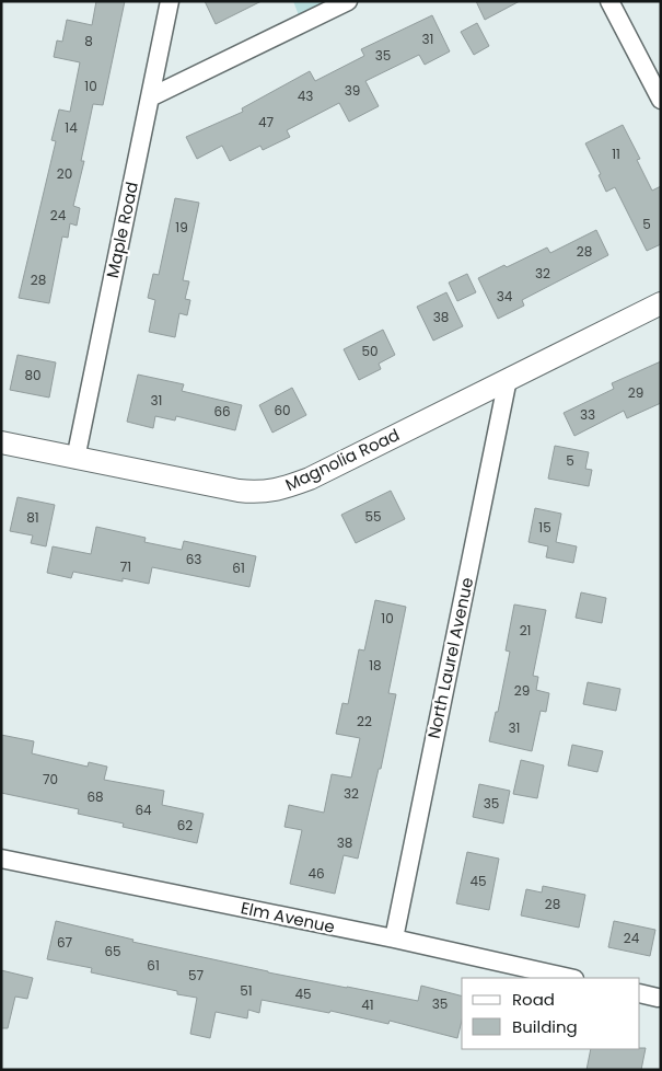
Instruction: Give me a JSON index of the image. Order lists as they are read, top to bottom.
{
  "streets": {
    "street": [
      "Maple Road",
      "Magnolia Road",
      "North Laurel Avenue",
      "Elm Avenue"
    ]
  },
  "crossings": [
    ["Maple Road", "Magnolia Road"],
    ["Magnolia Road", "North Laurel Avenue"],
    ["North Laurel Avenue", "Elm Avenue"]
  ],
  "house_numbers": [
    "31",
    "8",
    "35",
    "10",
    "39",
    "43",
    "47",
    "14",
    "11",
    "20",
    "24",
    "5",
    "19",
    "28",
    "32",
    "28",
    "34",
    "38",
    "50",
    "80",
    "29",
    "31",
    "60",
    "66",
    "33",
    "5",
    "55",
    "81",
    "15",
    "63",
    "71",
    "61",
    "10",
    "21",
    "18",
    "29",
    "22",
    "31",
    "70",
    "32",
    "68",
    "35",
    "64",
    "62",
    "38",
    "46",
    "45",
    "28",
    "24",
    "67",
    "65",
    "61",
    "57",
    "51",
    "45",
    "35",
    "41"
  ],
  "legend": ["Road", "Building"]
}
